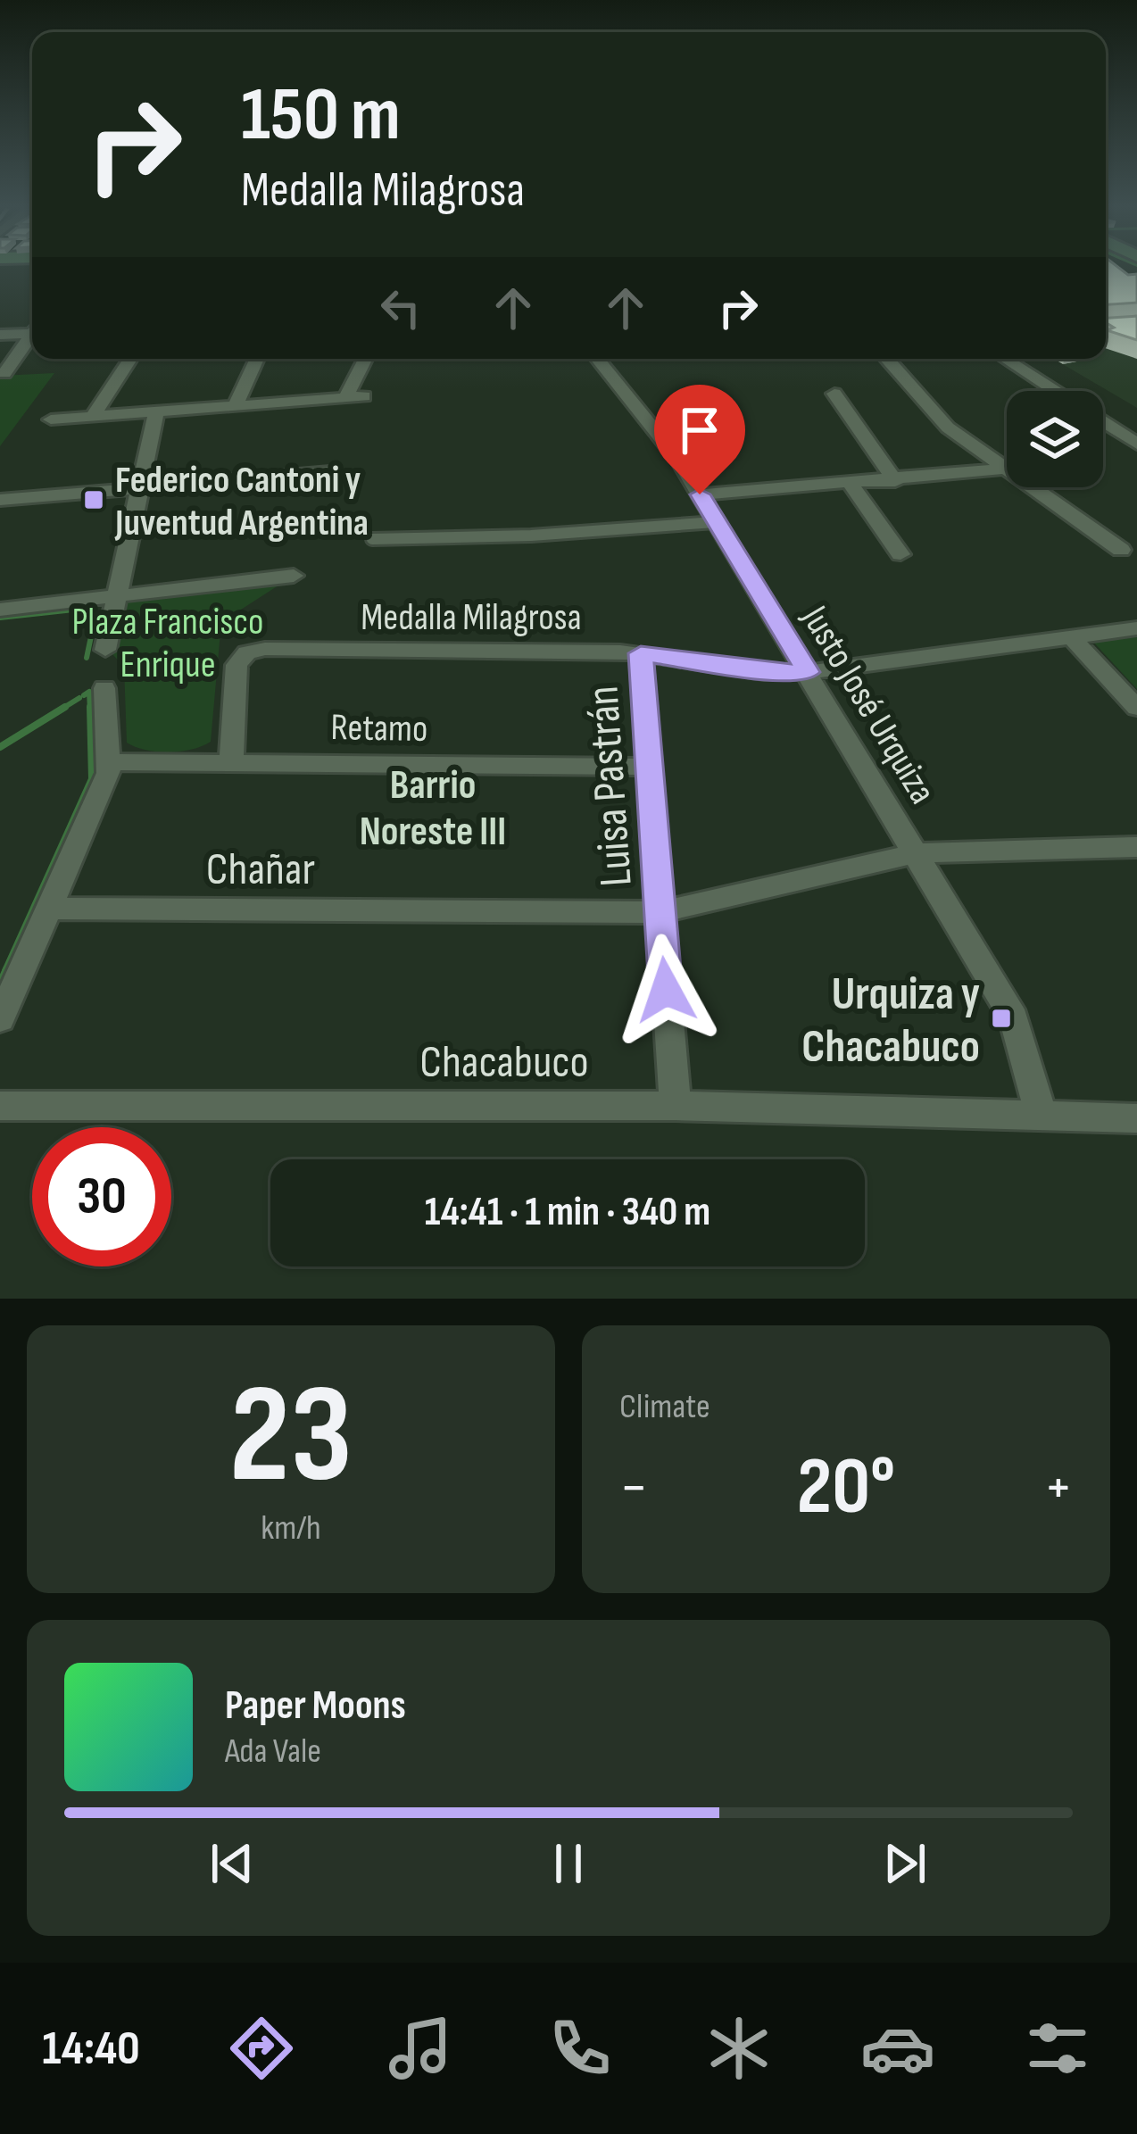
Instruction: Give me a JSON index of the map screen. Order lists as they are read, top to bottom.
{
  "streets": {
    "street": [
      "Medalla Milagrosa",
      "Justo José Urquiza",
      "Retamo",
      "Luisa Pastrán",
      "Chañar",
      "Chacabuco"
    ]
  },
  "crossings": [
    ["Medalla Milagrosa", "Justo José Urquiza"],
    ["Medalla Milagrosa", "Retamo"],
    ["Medalla Milagrosa", "Luisa Pastrán"],
    ["Justo José Urquiza", "Chañar"],
    ["Justo José Urquiza", "Chacabuco"],
    ["Retamo", "Luisa Pastrán"],
    ["Luisa Pastrán", "Chañar"],
    ["Luisa Pastrán", "Chacabuco"]
  ],
  "districts": ["Barrio Noreste III"],
  "parks": ["Plaza Francisco Enrique"],
  "places": {
    "transit": ["Federico Cantoni y Juventud Argentina", "Urquiza y Chacabuco"]
  },
  "page": {
    "turn": ["150 m", "Medalla Milagrosa"],
    "limit": "30",
    "trip": "14:41 · 1 min · 340 m",
    "tile": [
      ["23", "km/h"],
      "Climate"
    ],
    "heat": ["−", "20°", "+"],
    "song": ["Paper Moons", "Ada Vale"],
    "tabs": "14:40"
  }
}
